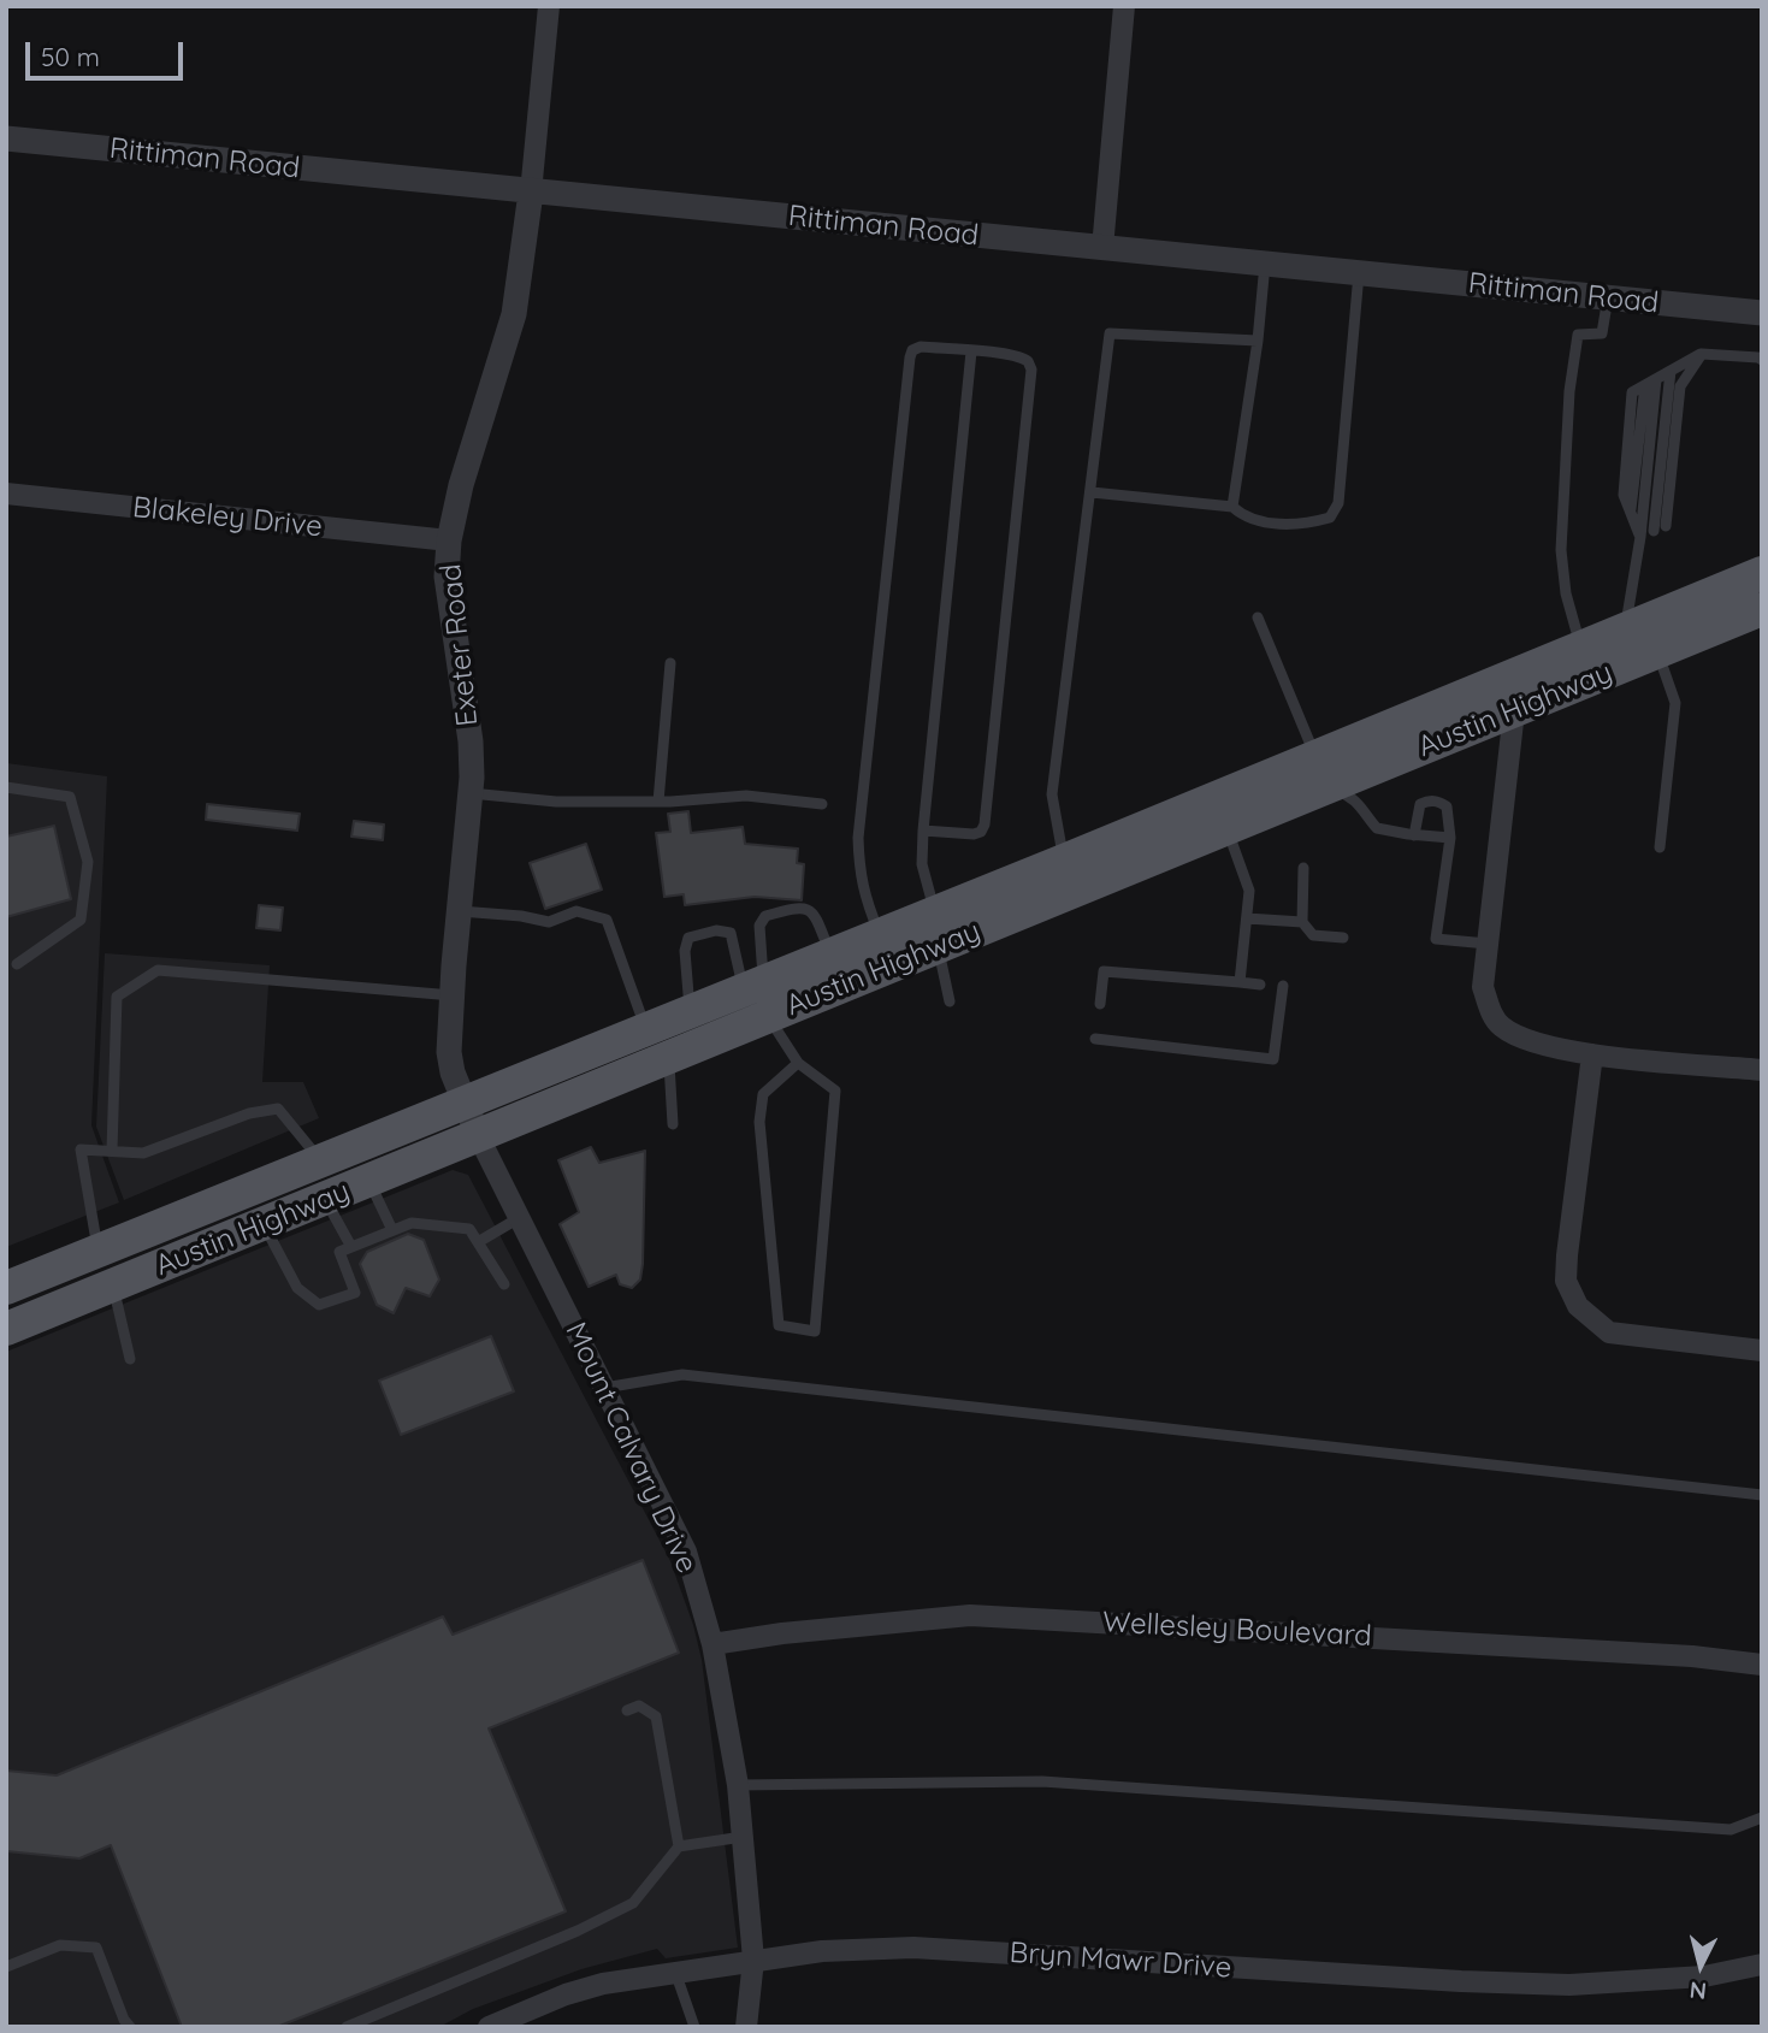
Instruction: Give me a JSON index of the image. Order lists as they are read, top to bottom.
{
  "streets": {
    "main road": ["Austin Highway"],
    "street": [
      "Rittiman Road",
      "Blakeley Drive",
      "Exeter Road",
      "Mount Calvary Drive",
      "Wellesley Boulevard",
      "Bryn Mawr Drive"
    ]
  },
  "crossings": [
    ["Rittiman Road", "Exeter Road"],
    ["Blakeley Drive", "Exeter Road"],
    ["Exeter Road", "Austin Highway"],
    ["Exeter Road", "Mount Calvary Drive"],
    ["Austin Highway", "Mount Calvary Drive"],
    ["Mount Calvary Drive", "Wellesley Boulevard"],
    ["Mount Calvary Drive", "Bryn Mawr Drive"]
  ],
  "scale_bar": "50 m",
  "north": "bottom"
}
